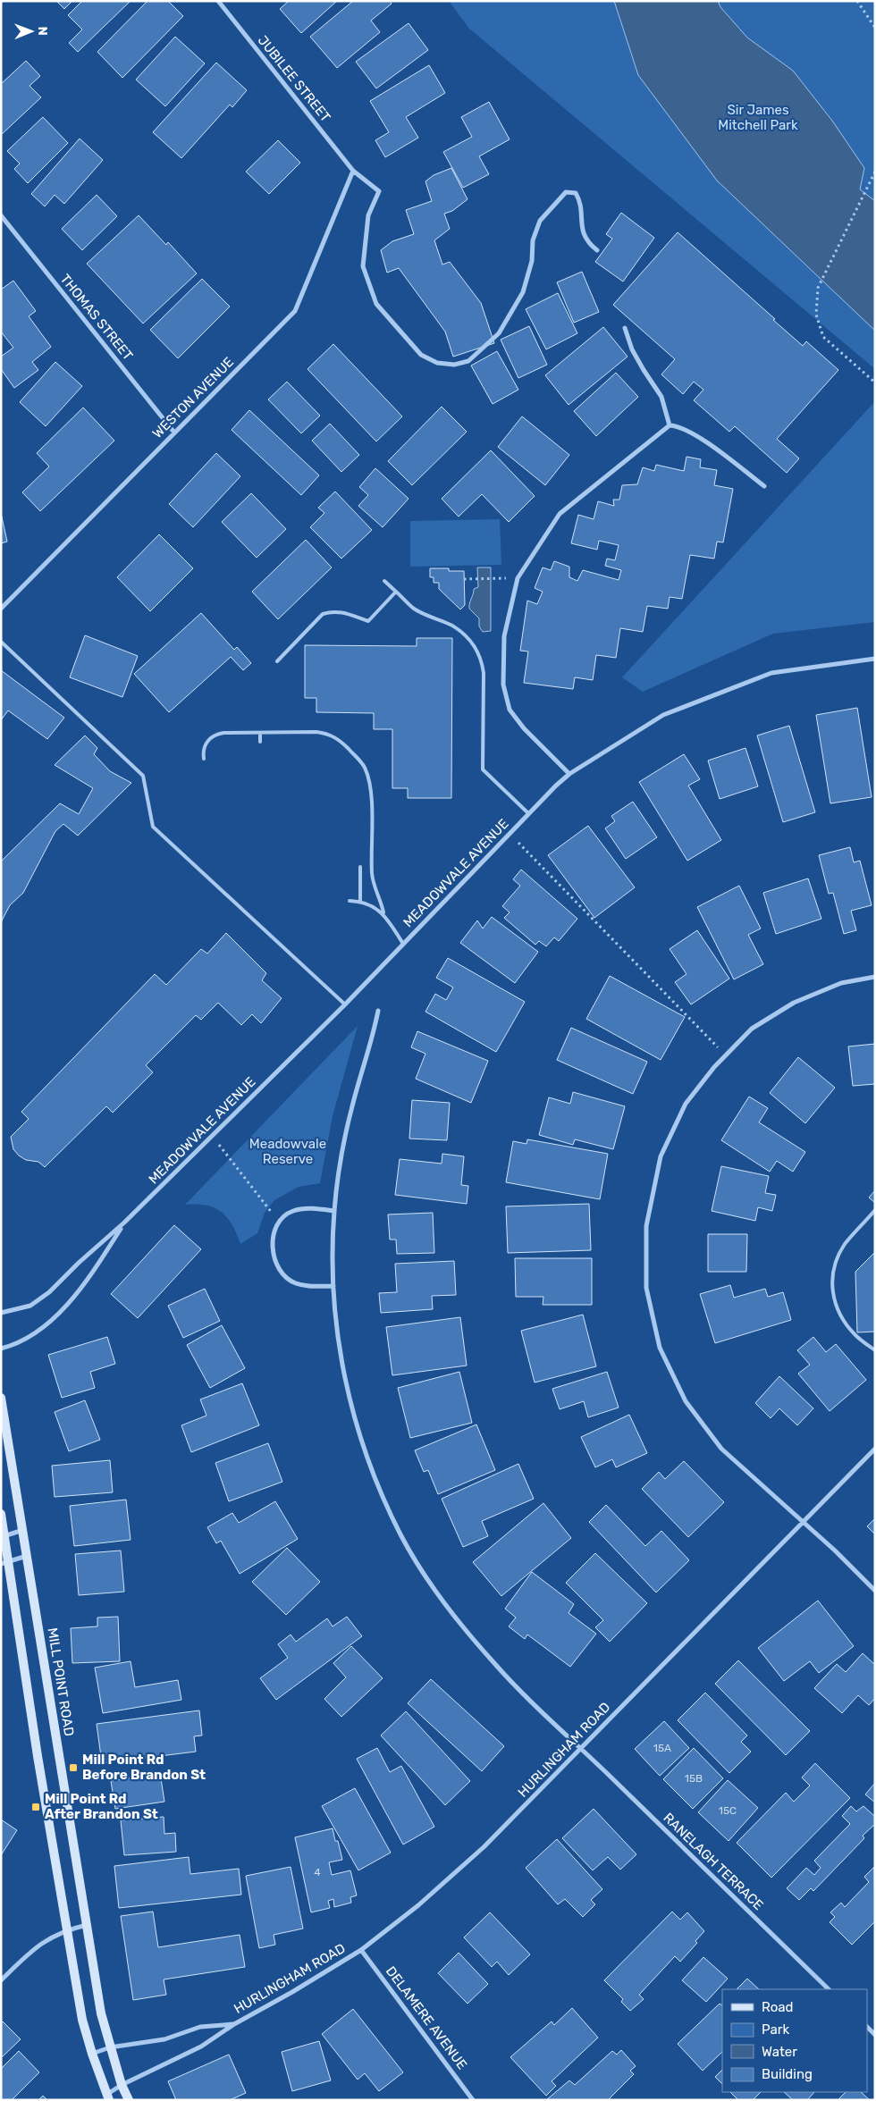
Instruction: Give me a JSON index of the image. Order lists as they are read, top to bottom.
{
  "streets": {
    "main road": ["MILL POINT ROAD"],
    "street": [
      "JUBILEE STREET",
      "THOMAS STREET",
      "WESTON AVENUE",
      "MEADOWVALE AVENUE",
      "HURLINGHAM ROAD",
      "RANELAGH TERRACE",
      "DELAMERE AVENUE"
    ]
  },
  "crossings": [
    ["JUBILEE STREET", "WESTON AVENUE"],
    ["THOMAS STREET", "WESTON AVENUE"],
    ["MILL POINT ROAD", "HURLINGHAM ROAD"],
    ["HURLINGHAM ROAD", "RANELAGH TERRACE"],
    ["HURLINGHAM ROAD", "DELAMERE AVENUE"]
  ],
  "parks": ["Sir James Mitchell Park", "Meadowvale Reserve"],
  "places": {
    "transit": ["Mill Point Rd Before Brandon St", "Mill Point Rd After Brandon St"]
  },
  "house_numbers": [
    "15A",
    "15B",
    "15C",
    "4"
  ],
  "legend": [
    "Road",
    "Park",
    "Water",
    "Building"
  ],
  "north": "right"
}
